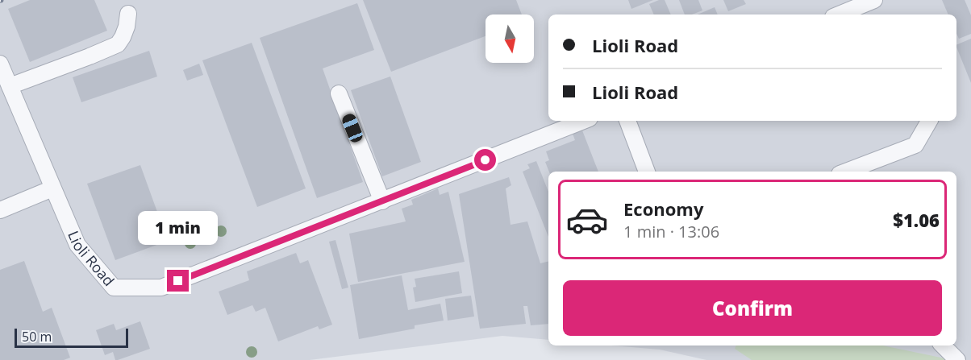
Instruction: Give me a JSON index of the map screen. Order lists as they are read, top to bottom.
{
  "streets": {
    "street": ["Lioli Road"]
  },
  "scale_bar": "50 m",
  "north": "bottom",
  "page": {
    "banner": ["Lioli Road", "Lioli Road"],
    "list": [
      {
        "name": "Economy",
        "note": "1 min · 13:06",
        "value": "$1.06"
      }
    ],
    "bubble": "1 min",
    "buttons": "Confirm",
    "scale": "50 m"
  }
}
